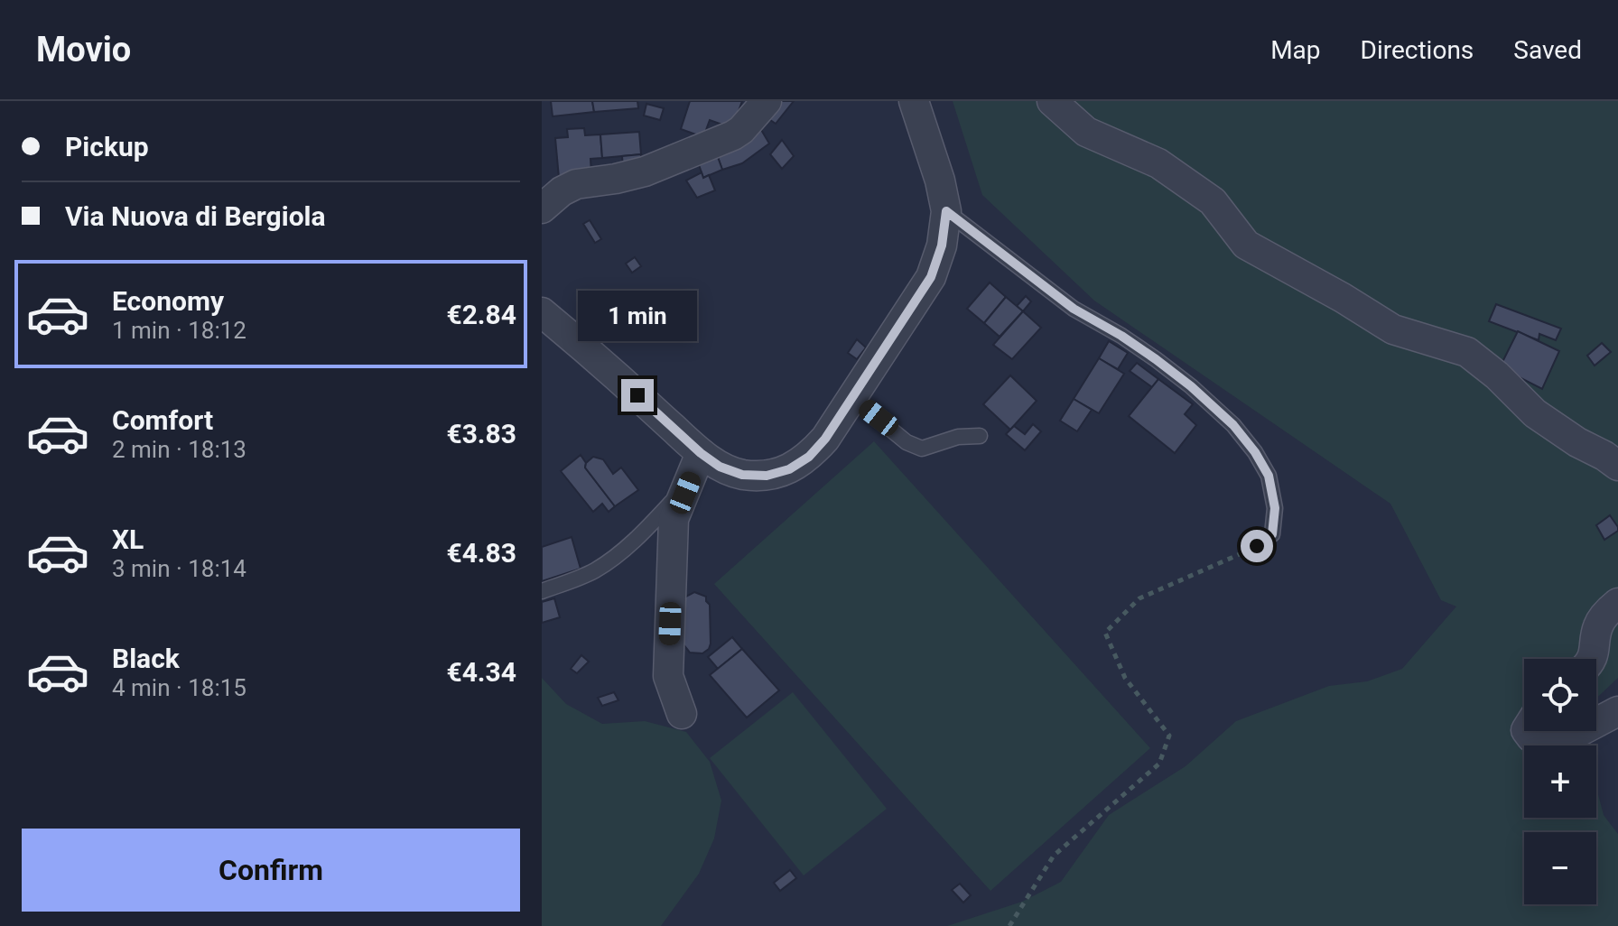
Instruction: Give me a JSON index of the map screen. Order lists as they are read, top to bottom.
{
  "page": {
    "header": "Movio",
    "nav": ["Map", "Directions", "Saved"],
    "banner": ["Pickup", "Via Nuova di Bergiola"],
    "list": [
      {
        "name": "Economy",
        "note": "1 min · 18:12",
        "value": "€2.84"
      },
      {
        "name": "Comfort",
        "note": "2 min · 18:13",
        "value": "€3.83"
      },
      {
        "name": "XL",
        "note": "3 min · 18:14",
        "value": "€4.83"
      },
      {
        "name": "Black",
        "note": "4 min · 18:15",
        "value": "€4.34"
      }
    ],
    "bubble": "1 min",
    "map_buttons": ["+", "−"],
    "buttons": "Confirm"
  }
}
